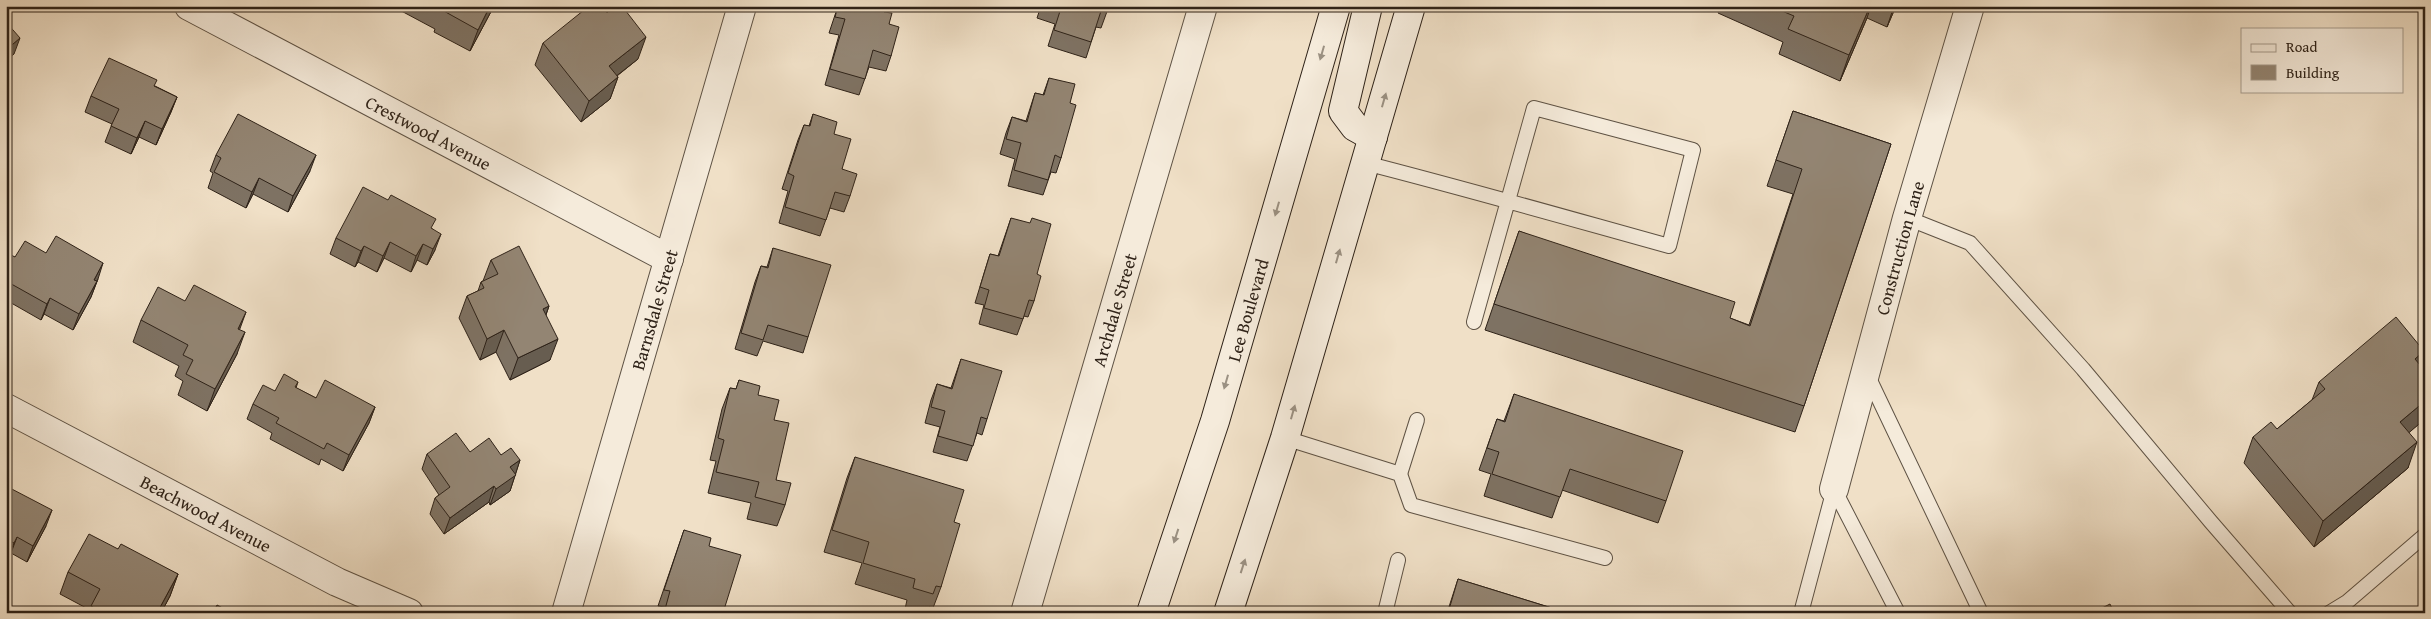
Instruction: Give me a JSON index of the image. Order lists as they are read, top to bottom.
{
  "streets": {
    "street": [
      "Crestwood Avenue",
      "Construction Lane",
      "Archdale Street",
      "Barnsdale Street",
      "Lee Boulevard",
      "Beachwood Avenue"
    ]
  },
  "crossings": [
    ["Crestwood Avenue", "Barnsdale Street"]
  ],
  "legend": ["Road", "Building"]
}
